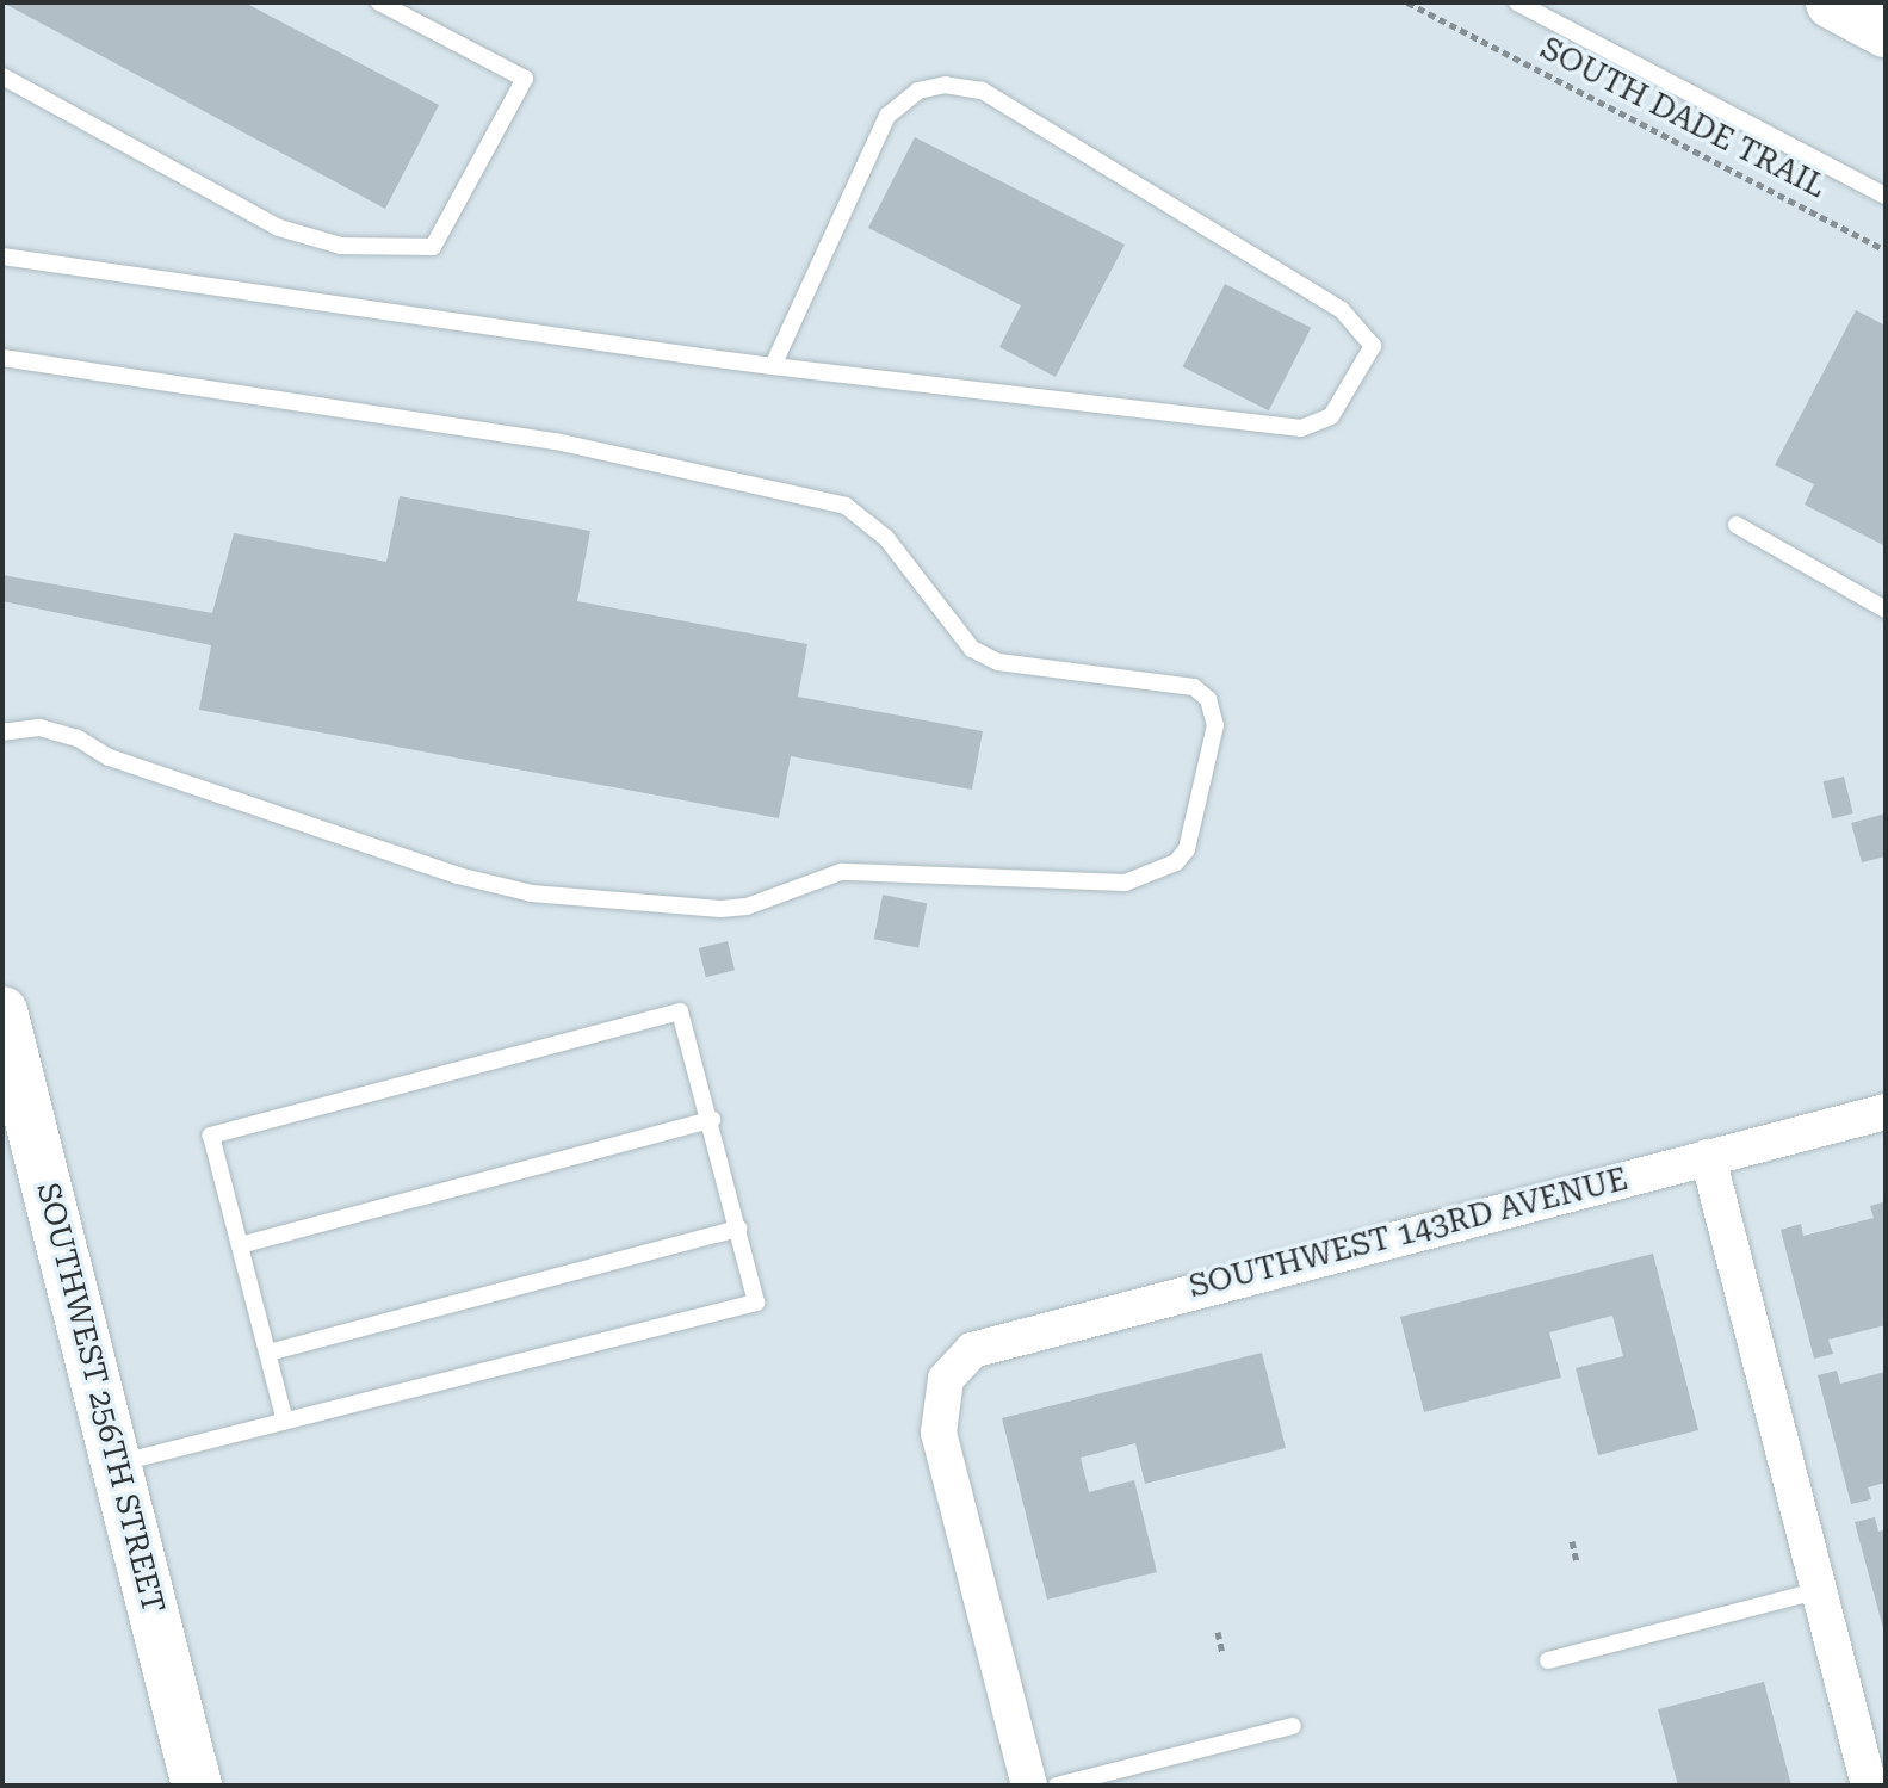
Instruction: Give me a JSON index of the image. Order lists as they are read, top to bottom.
{
  "streets": {
    "street": ["SOUTHWEST 143RD AVENUE", "SOUTHWEST 256TH STREET"],
    "path": ["SOUTH DADE TRAIL"]
  }
}
